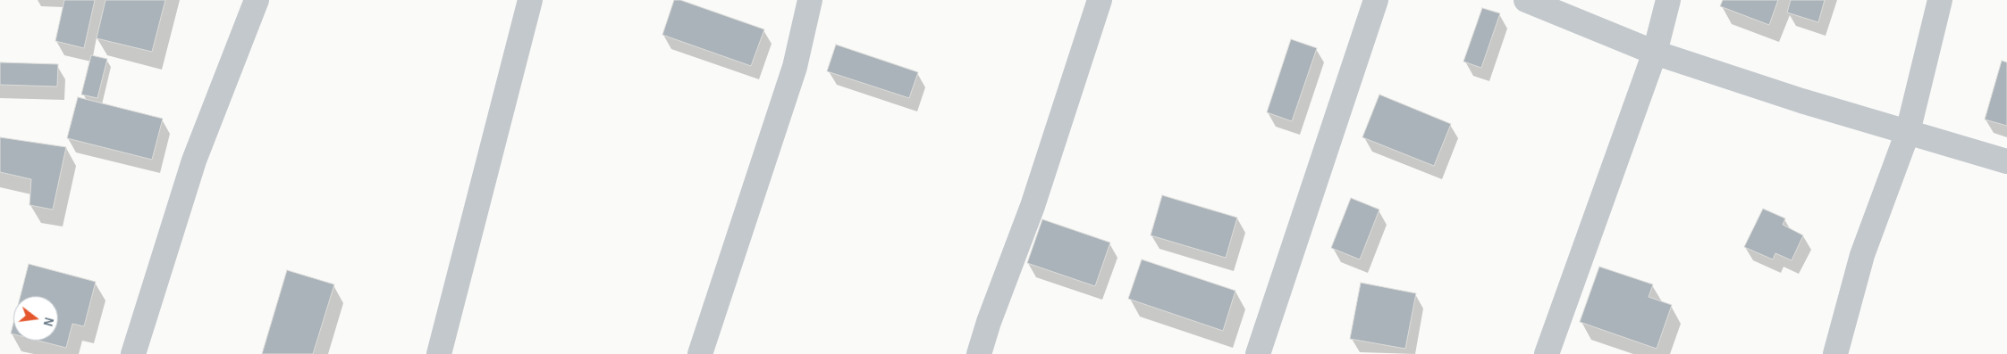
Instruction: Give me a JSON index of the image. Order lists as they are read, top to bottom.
{
  "north": "right"
}
